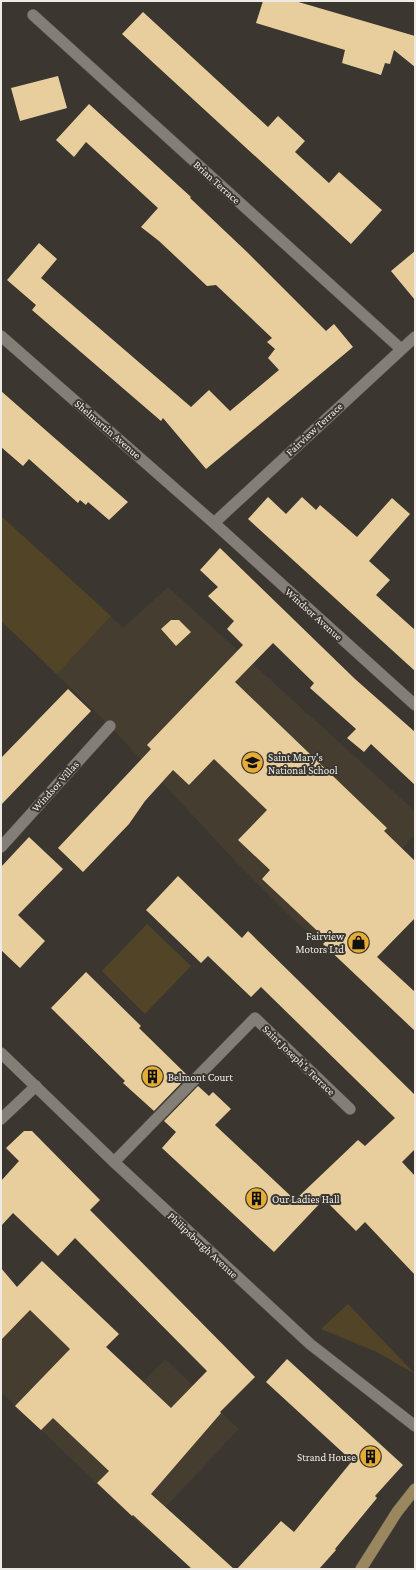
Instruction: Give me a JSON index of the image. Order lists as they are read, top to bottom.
{
  "streets": {
    "street": [
      "Brian Terrace",
      "Shelmartin Avenue",
      "Fairview Terrace",
      "Windsor Avenue",
      "Windsor Villas",
      "Saint Joseph's Terrace",
      "Philipsburgh Avenue"
    ]
  },
  "crossings": [
    ["Brian Terrace", "Fairview Terrace"],
    ["Shelmartin Avenue", "Fairview Terrace"],
    ["Shelmartin Avenue", "Windsor Avenue"],
    ["Fairview Terrace", "Windsor Avenue"],
    ["Saint Joseph's Terrace", "Philipsburgh Avenue"]
  ],
  "places": {
    "school or university": ["Saint Mary's National School"],
    "shop": ["Fairview Motors Ltd"],
    "building": ["Belmont Court", "Our Ladies Hall", "Strand House"]
  }
}
